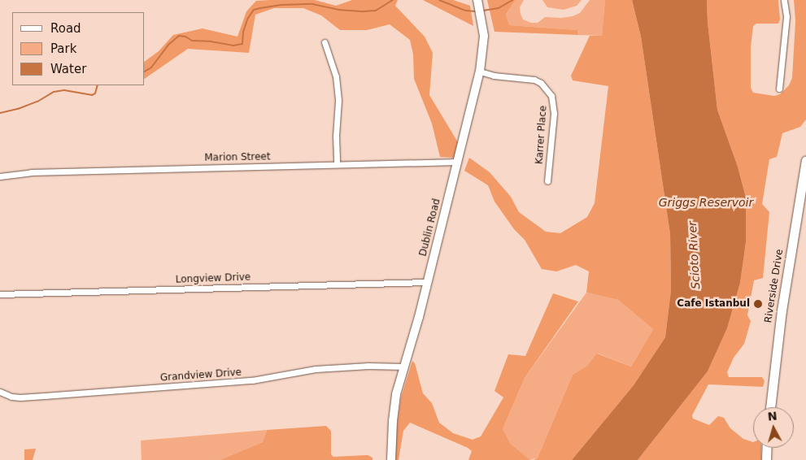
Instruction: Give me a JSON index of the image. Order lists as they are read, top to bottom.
{
  "streets": {
    "main road": ["Dublin Road", "Riverside Drive"],
    "street": [
      "Karrer Place",
      "Marion Street",
      "Longview Drive",
      "Grandview Drive"
    ]
  },
  "crossings": [
    ["Karrer Place", "Dublin Road"],
    ["Marion Street", "Dublin Road"],
    ["Dublin Road", "Longview Drive"],
    ["Dublin Road", "Grandview Drive"]
  ],
  "water": ["Griggs Reservoir", "Scioto River"],
  "places": ["Cafe Istanbul"],
  "legend": ["Road", "Park", "Water"],
  "north": "top"
}
